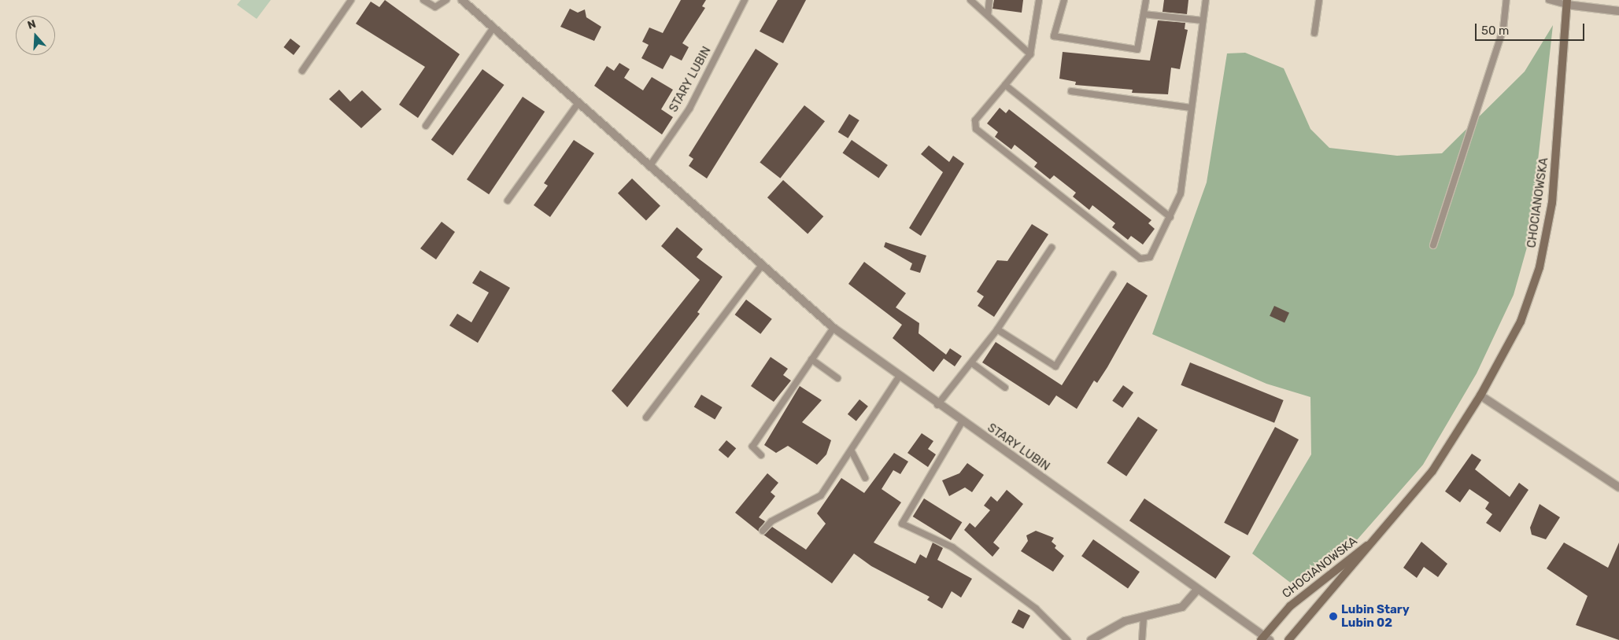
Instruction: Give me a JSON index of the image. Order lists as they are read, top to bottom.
{
  "streets": {
    "street": ["STARY LUBIN", "CHOCIANOWSKA"]
  },
  "crossings": [
    ["STARY LUBIN", "CHOCIANOWSKA"]
  ],
  "places": ["Lubin Stary Lubin 02"],
  "scale_bar": "50 m",
  "north": "top"
}
